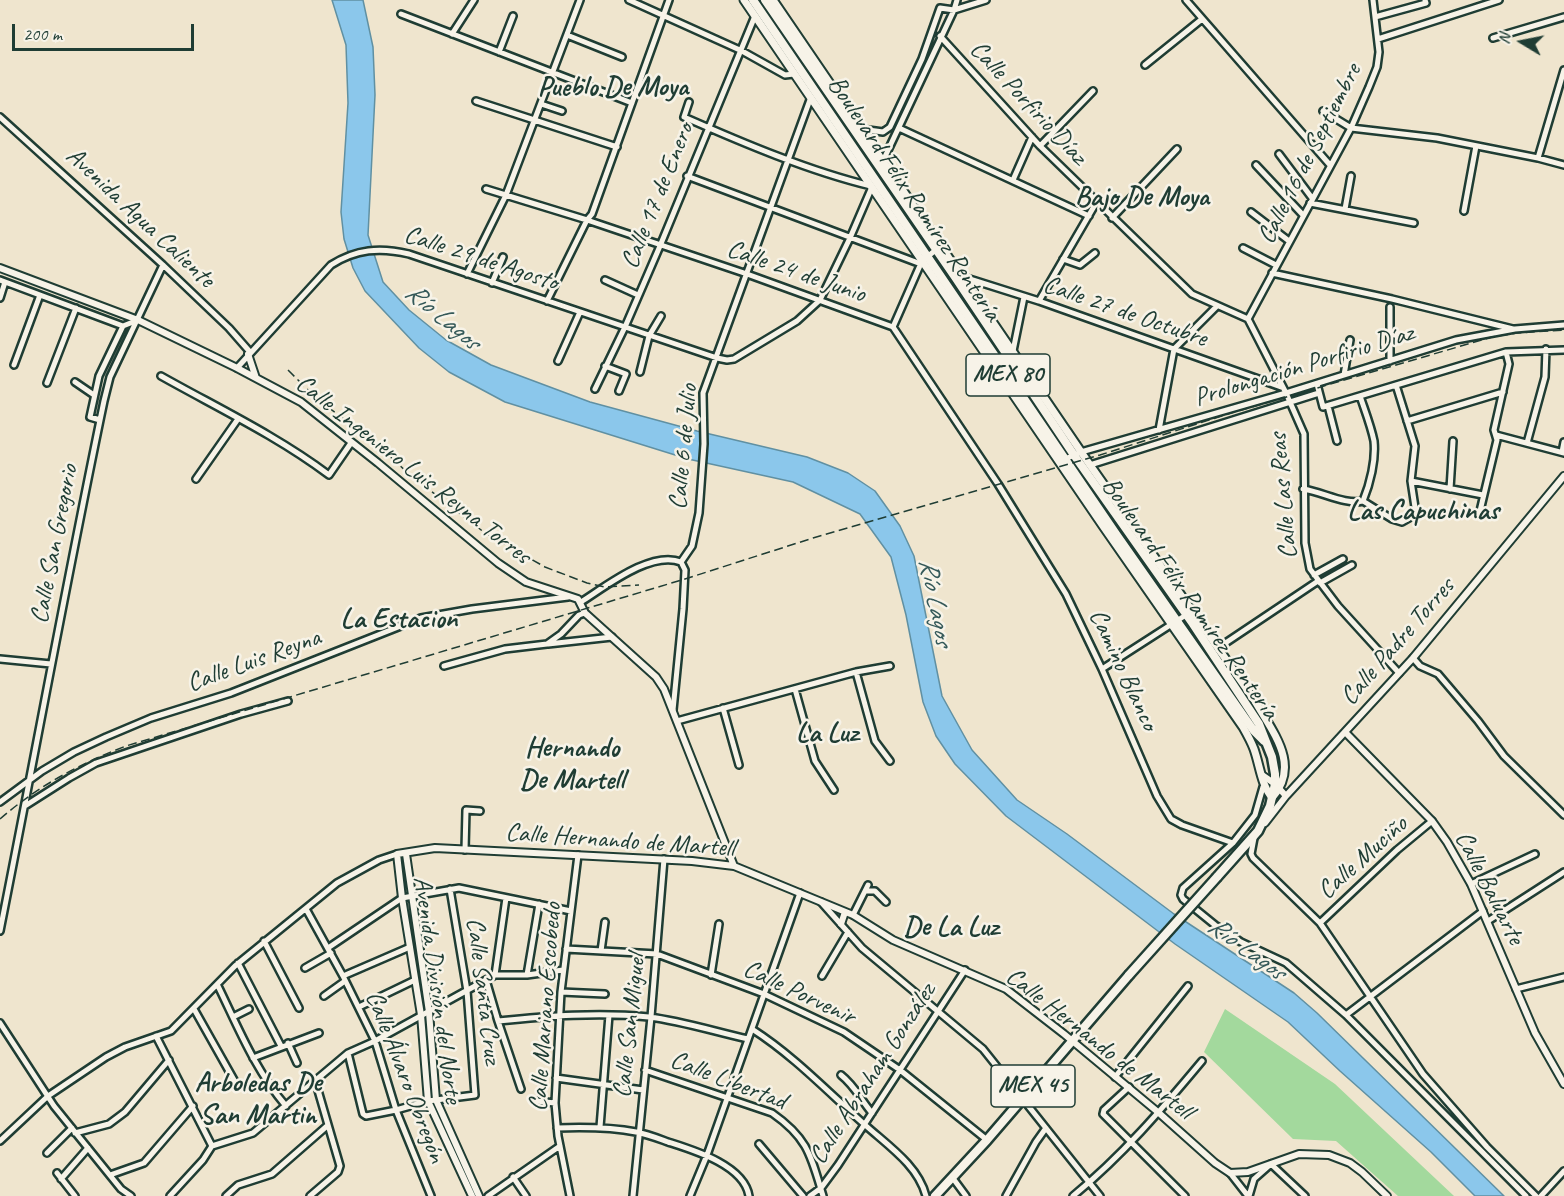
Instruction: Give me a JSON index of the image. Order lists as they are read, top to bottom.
{
  "streets": {
    "highway": ["Boulevard Félix Ramírez Rentería", "MEX 80", "MEX 45"],
    "street": [
      "Calle Porfirio Díaz",
      "Calle 16 de Septiembre",
      "Calle 17 de Enero",
      "Avenida Agua Caliente",
      "Calle 29 de Agosto",
      "Calle 24 de Junio",
      "Calle 27 de Octubre",
      "Prolongación Porfirio Díaz",
      "Calle 6 de Julio",
      "Calle Ingeniero Luis Reyna Torres",
      "Calle Las Reas",
      "Calle San Gregorio",
      "Calle Padre Torres",
      "Calle Luis Reyna",
      "Camino Blanco",
      "Calle Hernando de Martell",
      "Calle Muciño",
      "Calle Baluarte",
      "Avenida División del Norte",
      "Calle Santa Cruz",
      "Calle Porvenir",
      "Calle Mariano Escobedo",
      "Calle San Miguel",
      "Calle Abraham González",
      "Calle Álvaro Obregón",
      "Calle Libertad"
    ]
  },
  "crossings": [
    ["Calle Porfirio Díaz", "Calle 16 de Septiembre"],
    ["Calle 17 de Enero", "Calle 29 de Agosto"],
    ["Calle 17 de Enero", "Calle 24 de Junio"],
    ["Boulevard Félix Ramírez Rentería", "Calle 27 de Octubre"],
    ["Boulevard Félix Ramírez Rentería", "Prolongación Porfirio Díaz"],
    ["Boulevard Félix Ramírez Rentería", "Calle Padre Torres"],
    ["Boulevard Félix Ramírez Rentería", "MEX 45"],
    ["Avenida Agua Caliente", "Calle 29 de Agosto"],
    ["Avenida Agua Caliente", "Calle San Gregorio"],
    ["Calle 29 de Agosto", "Calle 6 de Julio"],
    ["Calle 29 de Agosto", "Calle Ingeniero Luis Reyna Torres"],
    ["Calle 24 de Junio", "Calle 6 de Julio"],
    ["Calle 24 de Junio", "Camino Blanco"],
    ["Prolongación Porfirio Díaz", "Calle Las Reas"],
    ["Calle Ingeniero Luis Reyna Torres", "Calle San Gregorio"],
    ["Calle Ingeniero Luis Reyna Torres", "Calle Luis Reyna"],
    ["Calle Ingeniero Luis Reyna Torres", "Calle Hernando de Martell"],
    ["Calle Las Reas", "Calle Padre Torres"],
    ["Calle San Gregorio", "Calle Luis Reyna"],
    ["Calle Padre Torres", "Calle Baluarte"],
    ["Calle Padre Torres", "MEX 45"],
    ["Calle Hernando de Martell", "Avenida División del Norte"],
    ["Calle Hernando de Martell", "Calle Mariano Escobedo"],
    ["Calle Hernando de Martell", "Calle San Miguel"],
    ["Calle Hernando de Martell", "Calle Abraham González"],
    ["Calle Hernando de Martell", "Calle Álvaro Obregón"],
    ["Calle Hernando de Martell", "MEX 45"],
    ["Calle Muciño", "Calle Baluarte"],
    ["Avenida División del Norte", "Calle Santa Cruz"],
    ["Calle Porvenir", "Calle Mariano Escobedo"],
    ["Calle Porvenir", "Calle San Miguel"],
    ["Calle Porvenir", "Calle Abraham González"],
    ["Calle Porvenir", "MEX 45"],
    ["Calle San Miguel", "Calle Libertad"],
    ["Calle Abraham González", "Calle Libertad"]
  ],
  "districts": [
    "Pueblo De Moya",
    "Bajo De Moya",
    "Las Capuchinas",
    "La Estacion",
    "La Luz",
    "Hernando De Martell",
    "De La Luz",
    "Arboledas De San Martin"
  ],
  "water": ["Río Lagos"],
  "scale_bar": "200 m",
  "north": "left"
}
